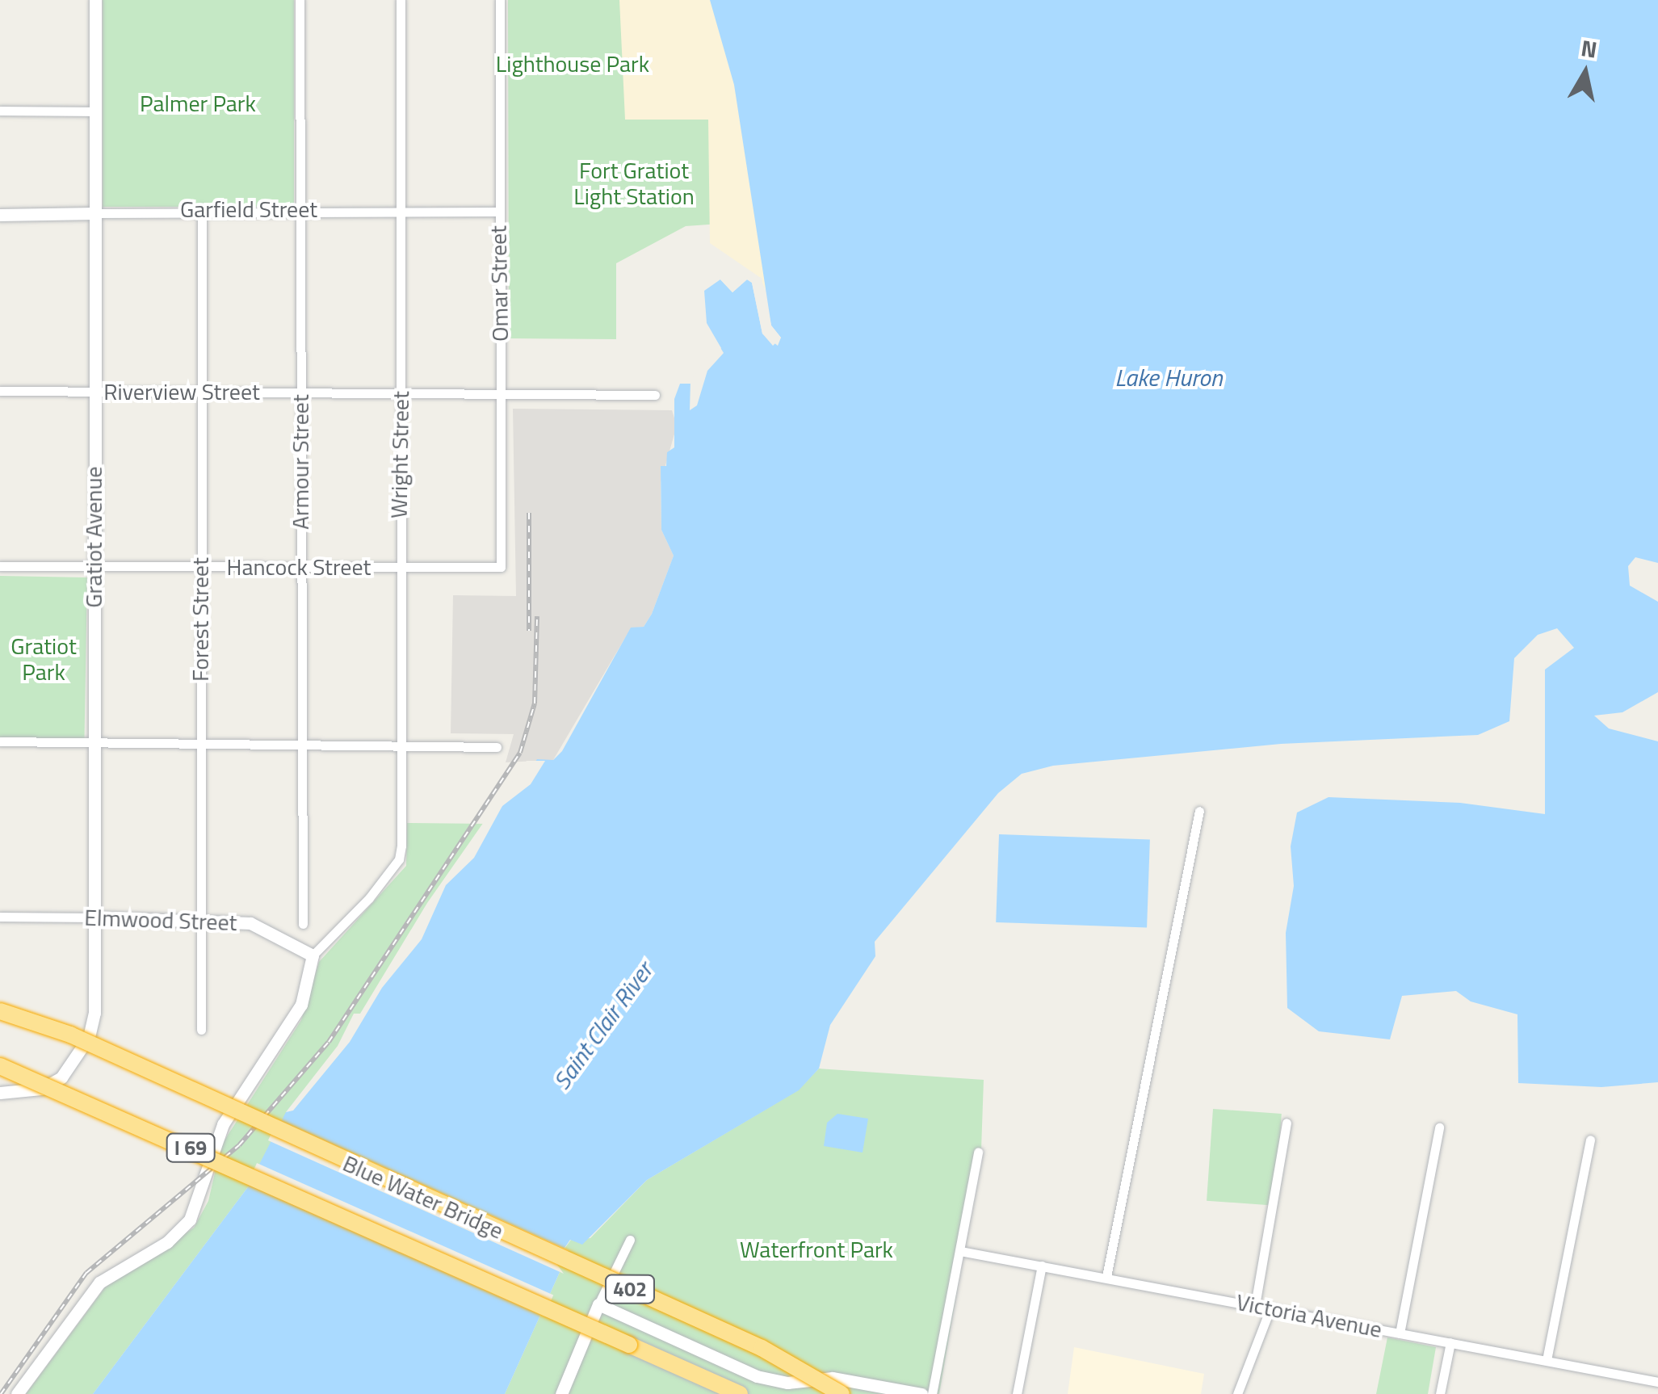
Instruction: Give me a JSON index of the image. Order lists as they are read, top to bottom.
{
  "streets": {
    "highway": ["I 69", "Blue Water Bridge", "402"],
    "street": [
      "Garfield Street",
      "Omar Street",
      "Riverview Street",
      "Wright Street",
      "Armour Street",
      "Gratiot Avenue",
      "Hancock Street",
      "Forest Street",
      "Elmwood Street",
      "Victoria Avenue"
    ]
  },
  "crossings": [
    ["Garfield Street", "Omar Street"],
    ["Garfield Street", "Wright Street"],
    ["Garfield Street", "Armour Street"],
    ["Garfield Street", "Gratiot Avenue"],
    ["Garfield Street", "Forest Street"],
    ["Omar Street", "Riverview Street"],
    ["Omar Street", "Hancock Street"],
    ["Riverview Street", "Wright Street"],
    ["Riverview Street", "Armour Street"],
    ["Riverview Street", "Gratiot Avenue"],
    ["Riverview Street", "Forest Street"],
    ["Wright Street", "Hancock Street"],
    ["Wright Street", "Elmwood Street"],
    ["Armour Street", "Hancock Street"],
    ["Gratiot Avenue", "Hancock Street"],
    ["Gratiot Avenue", "Elmwood Street"],
    ["Hancock Street", "Forest Street"],
    ["Forest Street", "Elmwood Street"],
    ["I 69", "402"]
  ],
  "water": ["Lake Huron", "Saint Clair River"],
  "parks": [
    "Lighthouse Park",
    "Palmer Park",
    "Fort Gratiot Light Station",
    "Gratiot Park",
    "Waterfront Park"
  ],
  "north": "top"
}
